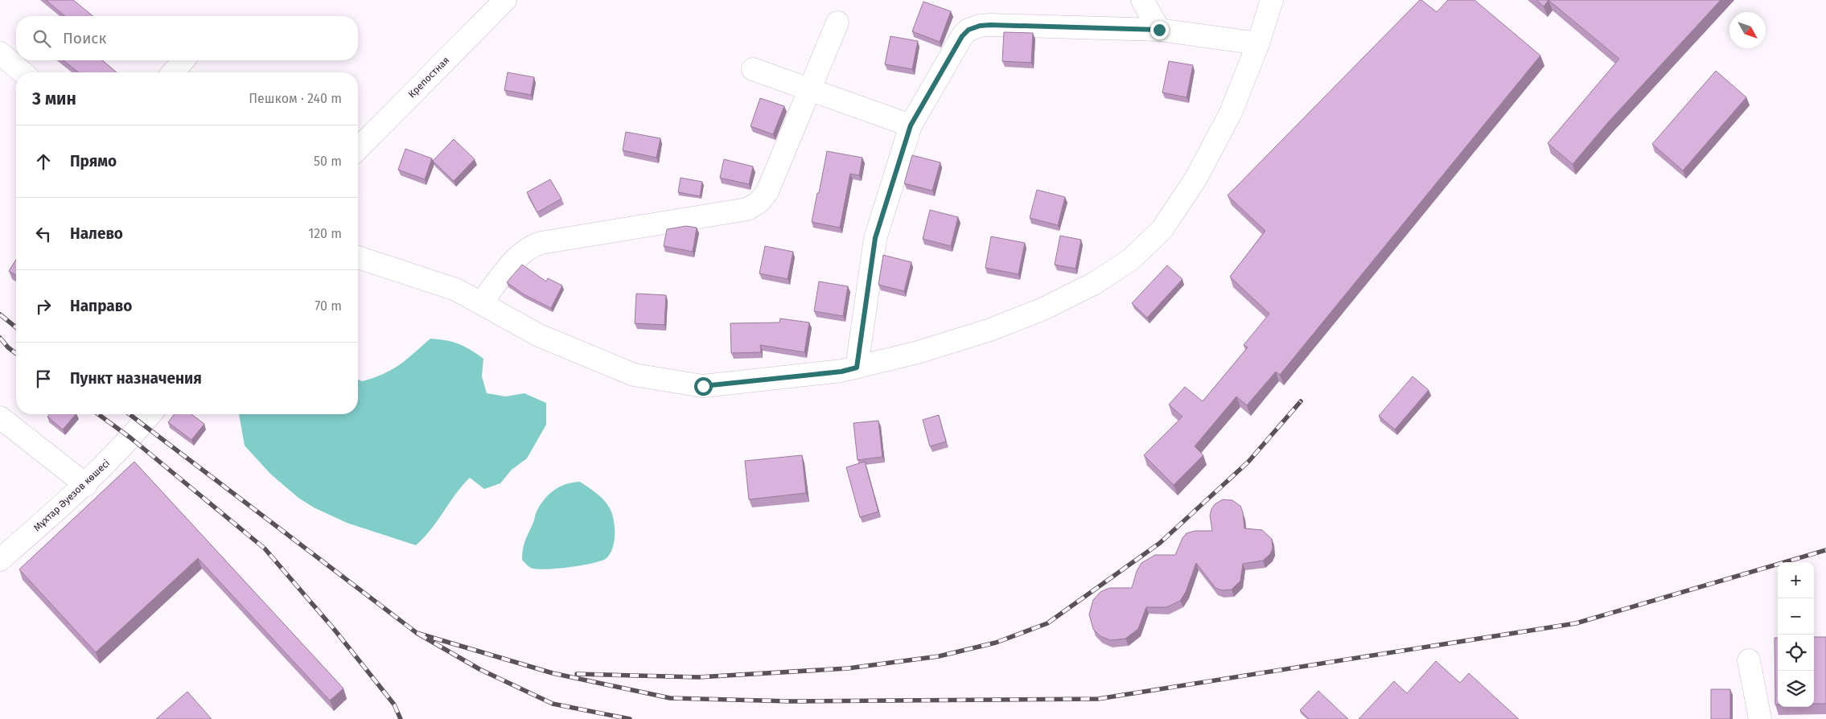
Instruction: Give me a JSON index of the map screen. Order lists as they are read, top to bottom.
{
  "streets": {
    "street": ["Крепостная", "Мұхтар Әуезов көшесі"]
  },
  "north": "bottom right",
  "page": {
    "search": "Поиск",
    "heading": ["3 мин", "Пешком · 240 m"],
    "list": [
      ["Прямо", "50 m"],
      ["Налево", "120 m"],
      ["Направо", "70 m"],
      "Пункт назначения"
    ],
    "map_buttons": ["+", "−"]
  }
}
